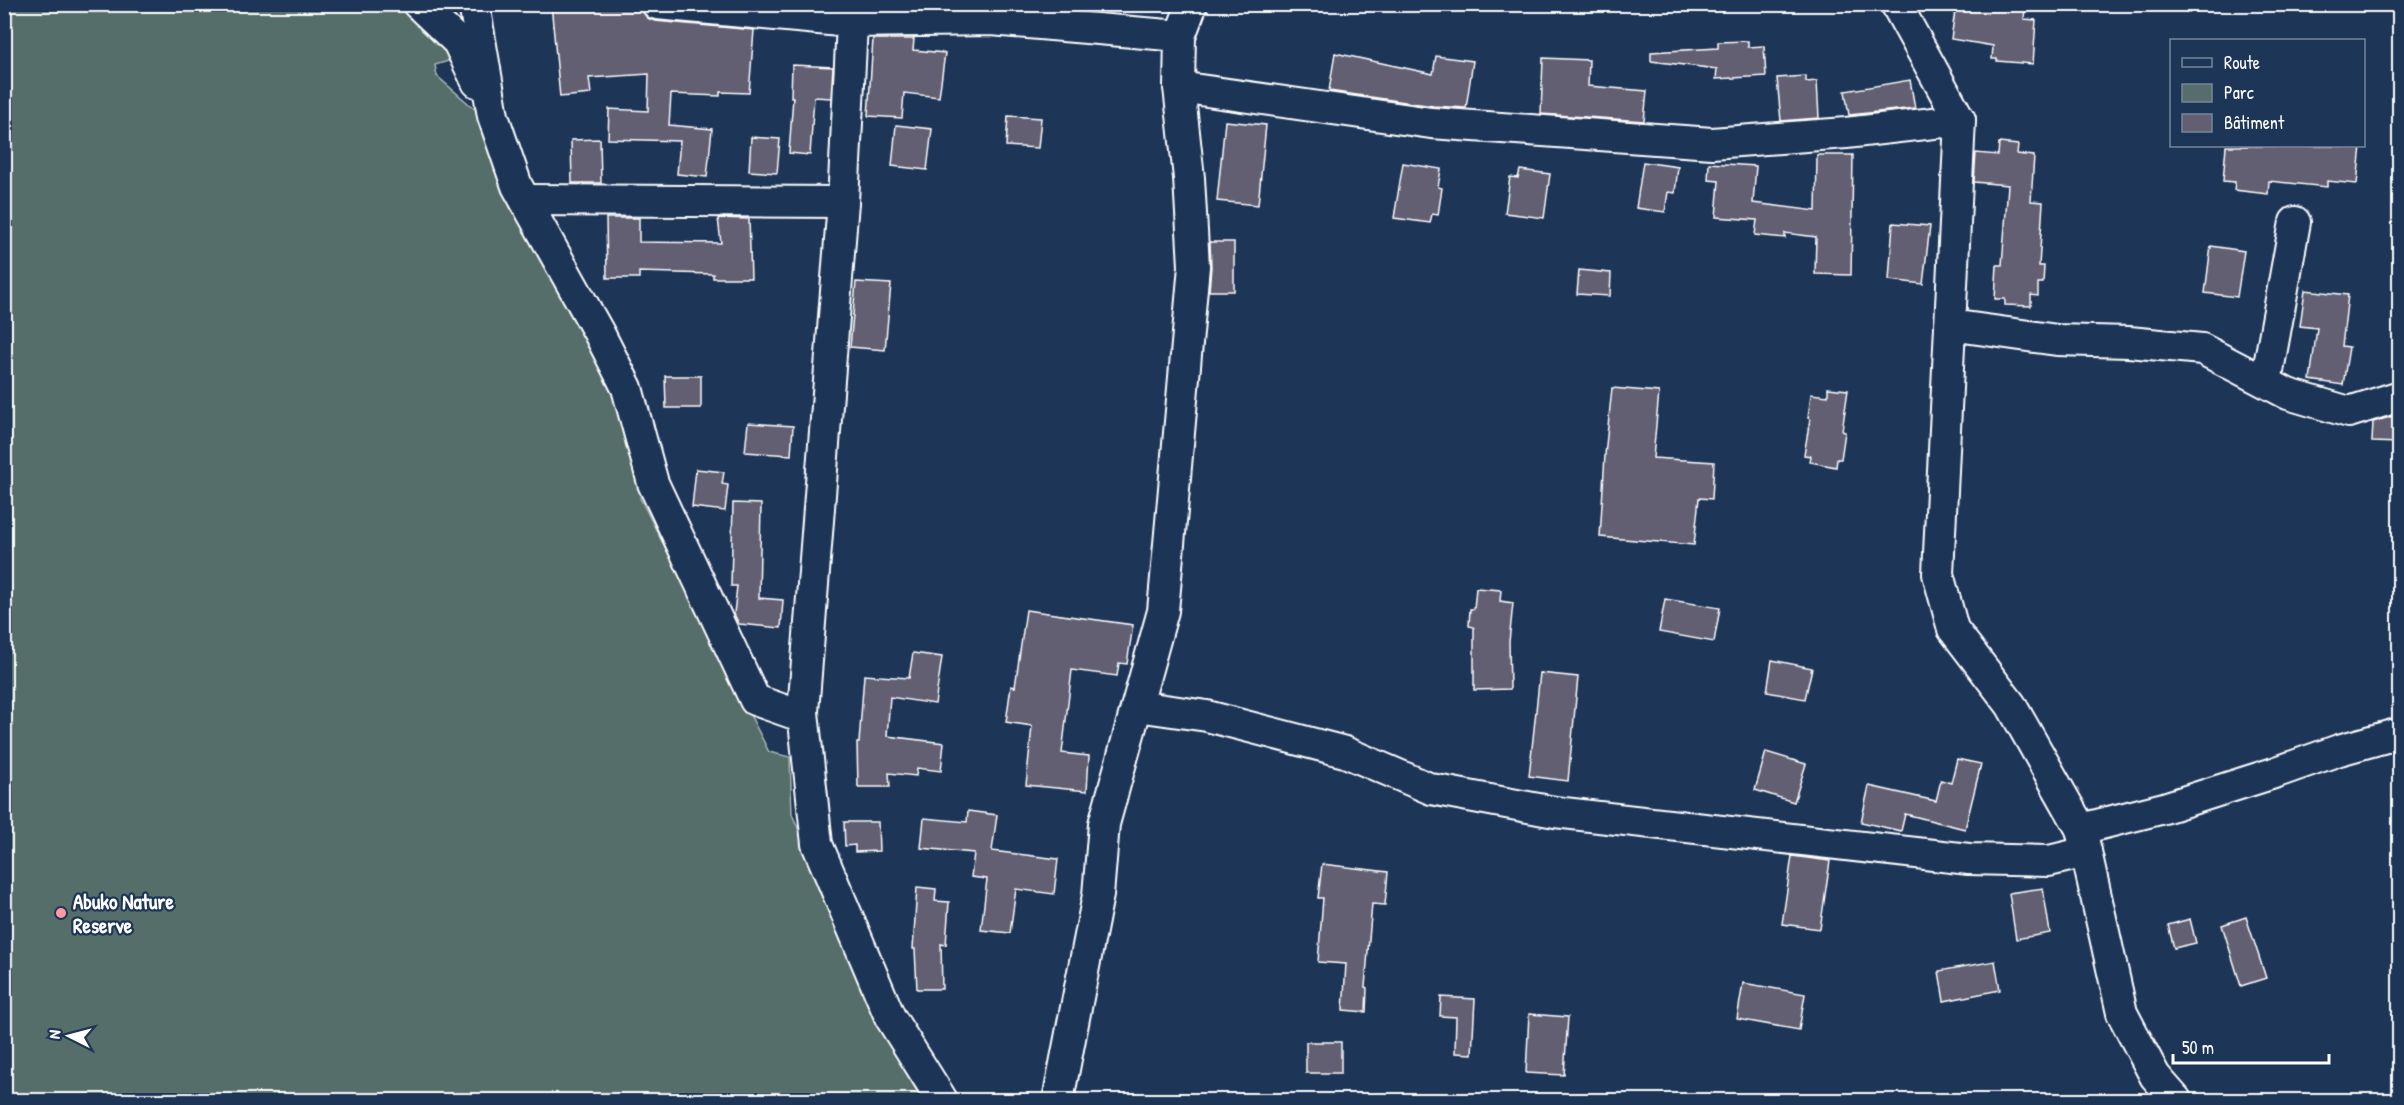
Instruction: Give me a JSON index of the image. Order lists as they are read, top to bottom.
{
  "places": ["Abuko Nature Reserve"],
  "legend": ["Route", "Parc", "Bâtiment"],
  "scale_bar": "50 m",
  "north": "left"
}
